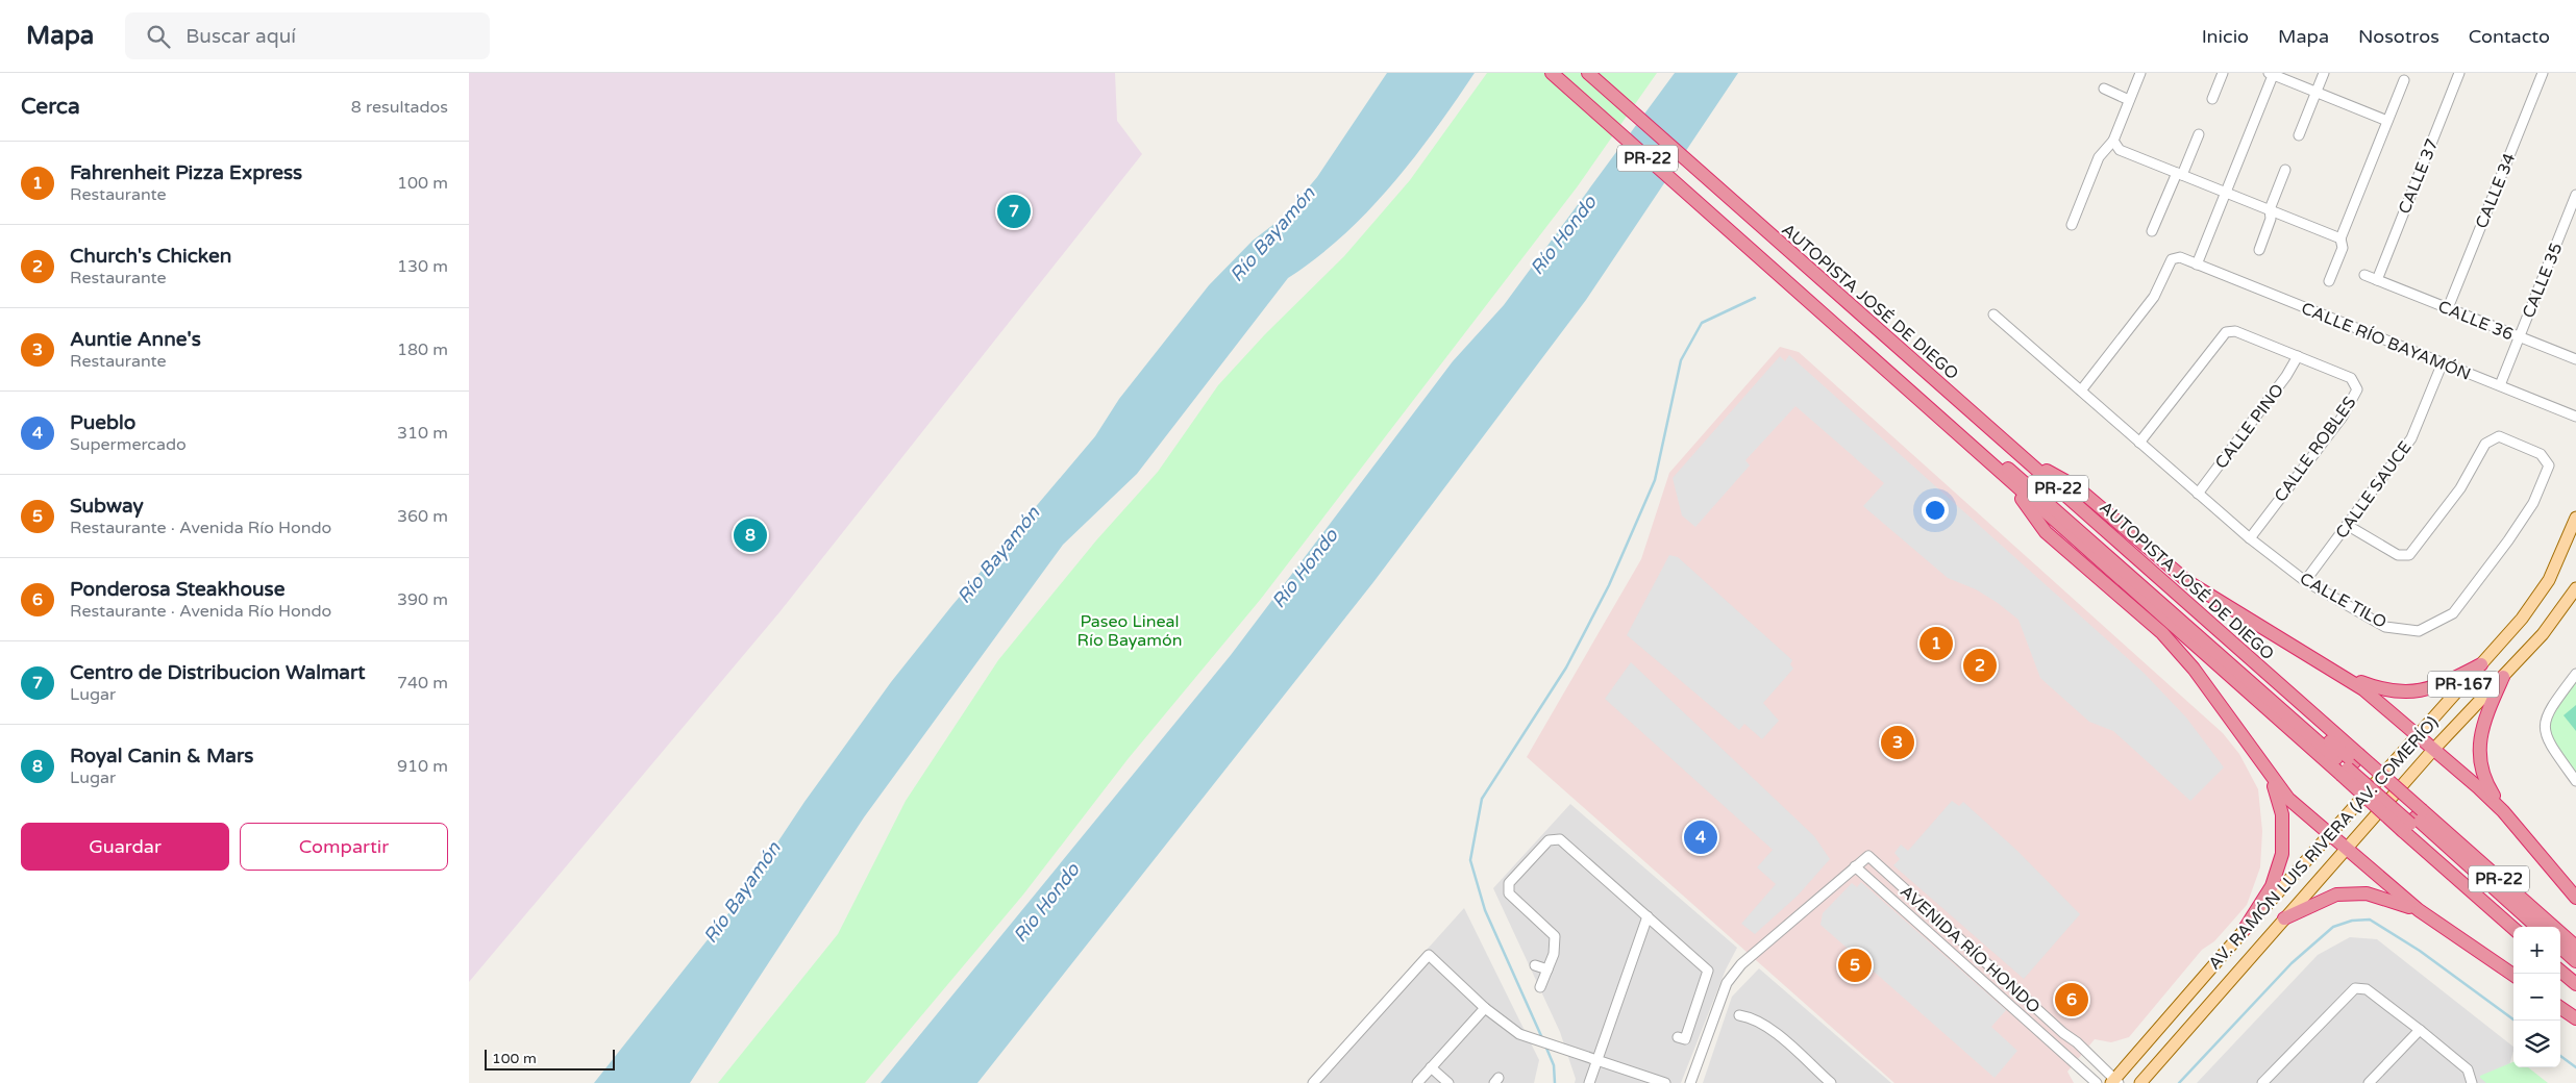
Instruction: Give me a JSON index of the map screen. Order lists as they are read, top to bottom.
{
  "streets": {
    "highway": ["PR-22", "AUTOPISTA JOSÉ DE DIEGO"],
    "main road": ["PR-167", "AV. RAMÓN LUIS RIVERA (AV. COMERÍO)"],
    "street": [
      "CALLE 37",
      "CALLE 34",
      "CALLE 35",
      "CALLE 36",
      "CALLE RÍO BAYAMÓN",
      "CALLE PINO",
      "CALLE ROBLES",
      "CALLE SAUCE",
      "CALLE TILO",
      "AVENIDA RÍO HONDO"
    ]
  },
  "crossings": [
    ["CALLE 37", "CALLE 36"],
    ["CALLE 34", "CALLE 36"],
    ["CALLE 35", "CALLE 36"],
    ["CALLE 35", "CALLE RÍO BAYAMÓN"],
    ["CALLE RÍO BAYAMÓN", "CALLE SAUCE"],
    ["CALLE RÍO BAYAMÓN", "CALLE TILO"],
    ["CALLE PINO", "CALLE ROBLES"],
    ["CALLE PINO", "CALLE TILO"],
    ["CALLE ROBLES", "CALLE TILO"],
    ["CALLE SAUCE", "CALLE TILO"],
    ["AV. RAMÓN LUIS RIVERA (AV. COMERÍO)", "AVENIDA RÍO HONDO"]
  ],
  "water": ["Río Bayamón", "Río Hondo"],
  "parks": ["Paseo Lineal Río Bayamón"],
  "scale_bar": "100 m",
  "page": {
    "header": "Mapa",
    "search": "Buscar aquí",
    "nav": [
      "Inicio",
      "Mapa",
      "Nosotros",
      "Contacto"
    ],
    "heading": ["Cerca", "8 resultados"],
    "list": [
      {
        "mark": "1",
        "name": "Fahrenheit Pizza Express",
        "note": "Restaurante",
        "value": "100 m"
      },
      {
        "mark": "2",
        "name": "Church's Chicken",
        "note": "Restaurante",
        "value": "130 m"
      },
      {
        "mark": "3",
        "name": "Auntie Anne's",
        "note": "Restaurante",
        "value": "180 m"
      },
      {
        "mark": "4",
        "name": "Pueblo",
        "note": "Supermercado",
        "value": "310 m"
      },
      {
        "mark": "5",
        "name": "Subway",
        "note": "Restaurante · Avenida Río Hondo",
        "value": "360 m"
      },
      {
        "mark": "6",
        "name": "Ponderosa Steakhouse",
        "note": "Restaurante · Avenida Río Hondo",
        "value": "390 m"
      },
      {
        "mark": "7",
        "name": "Centro de Distribucion Walmart",
        "note": "Lugar",
        "value": "740 m"
      },
      {
        "mark": "8",
        "name": "Royal Canin & Mars",
        "note": "Lugar",
        "value": "910 m"
      }
    ],
    "pins": [
      "7",
      "8",
      "1",
      "2",
      "3",
      "4",
      "5",
      "6"
    ],
    "buttons": ["Guardar", "Compartir"],
    "map_buttons": ["+", "−"],
    "scale": "100 m"
  }
}
